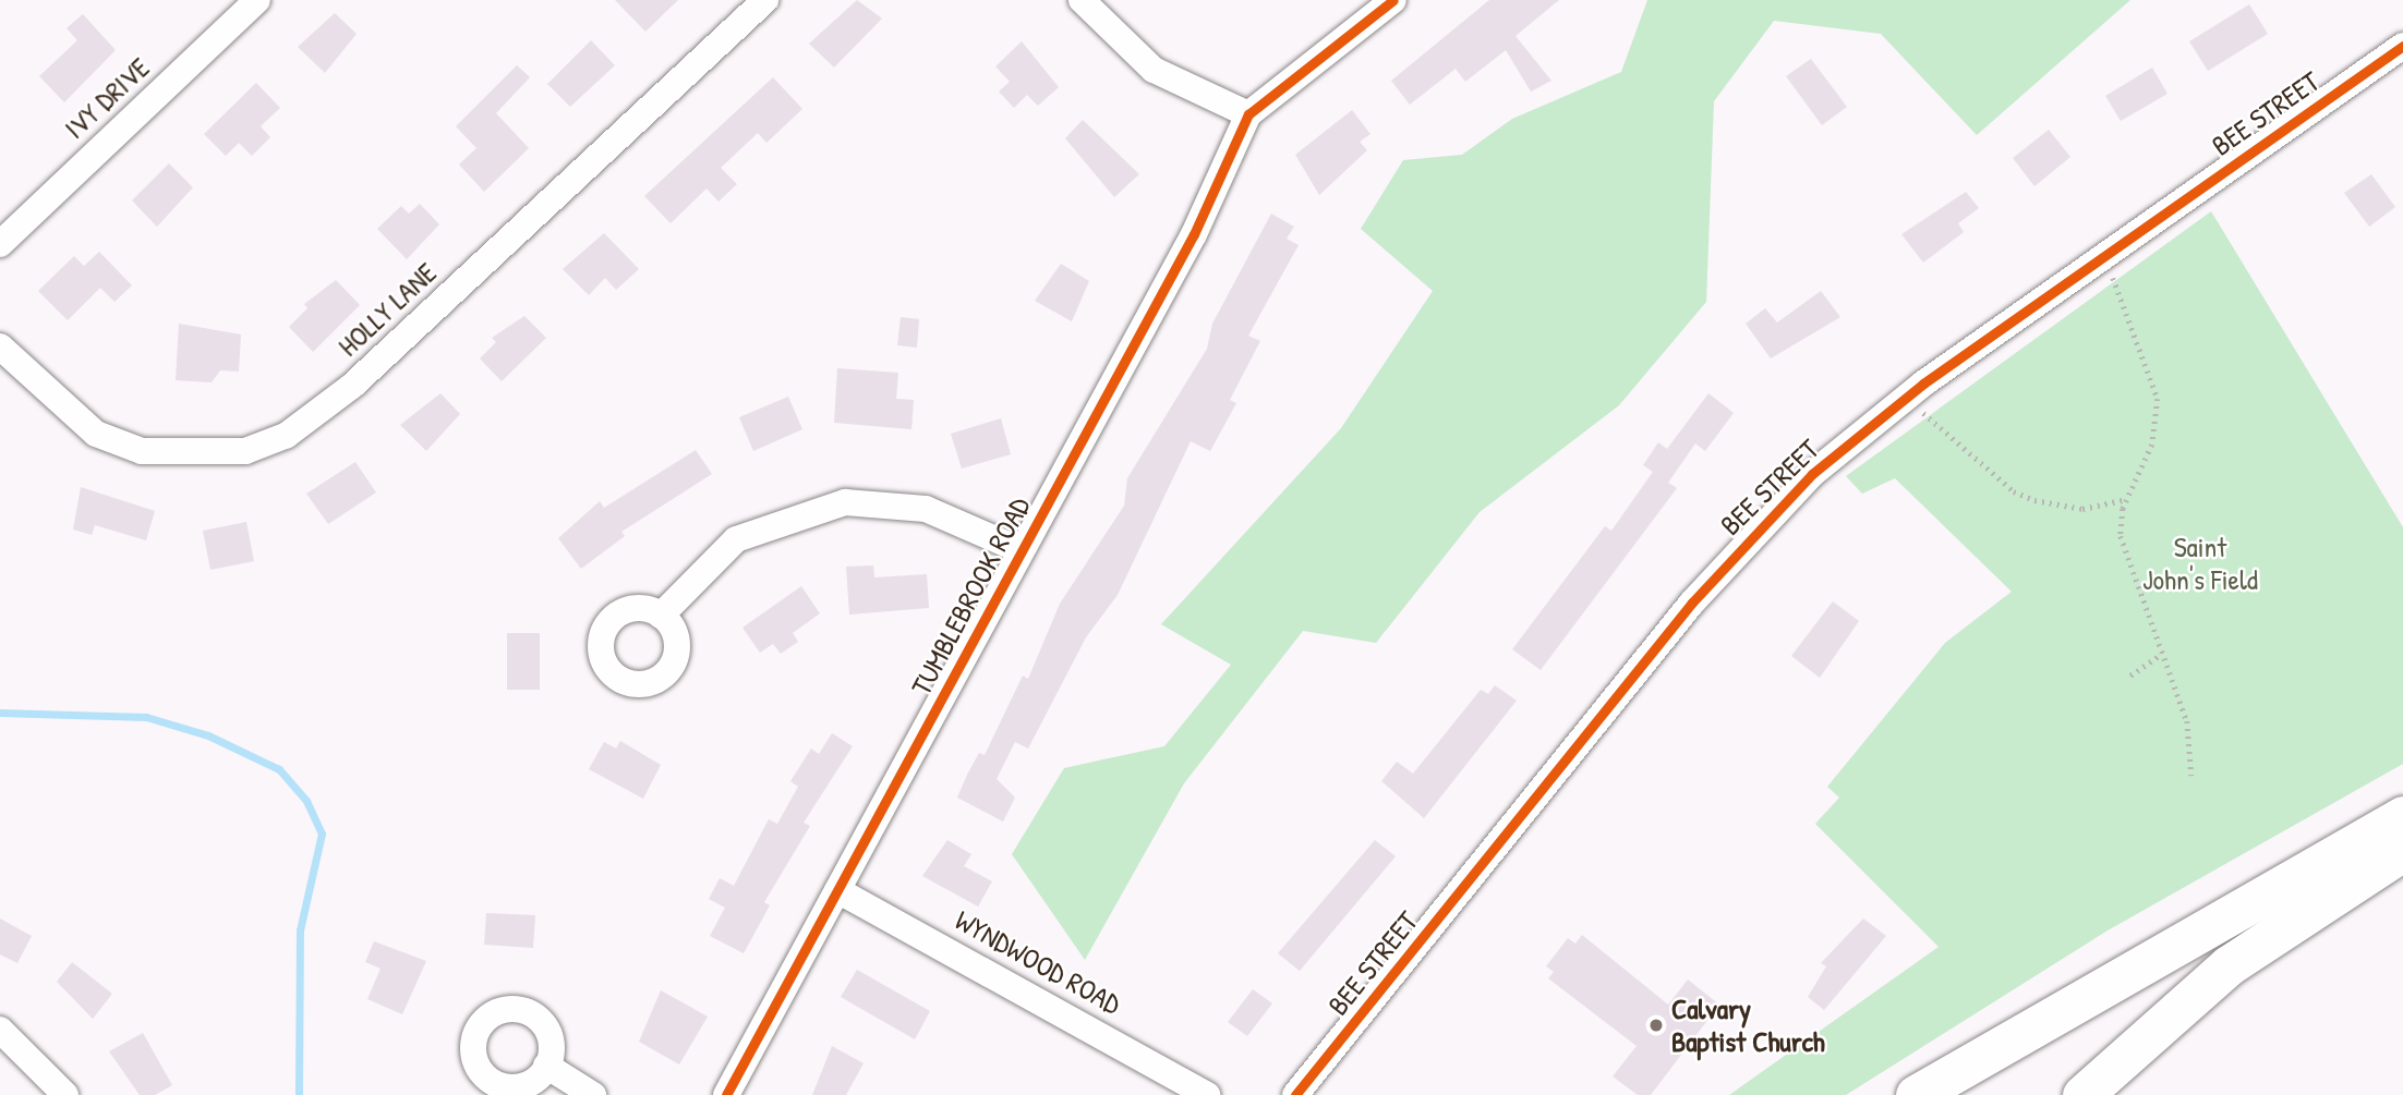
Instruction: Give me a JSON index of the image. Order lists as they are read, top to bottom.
{
  "streets": {
    "street": [
      "IVY DRIVE",
      "BEE STREET",
      "HOLLY LANE",
      "TUMBLEBROOK ROAD",
      "WYNDWOOD ROAD"
    ]
  },
  "crossings": [
    ["TUMBLEBROOK ROAD", "WYNDWOOD ROAD"]
  ],
  "parks": ["Saint John's Field"],
  "places": ["Calvary Baptist Church"]
}
